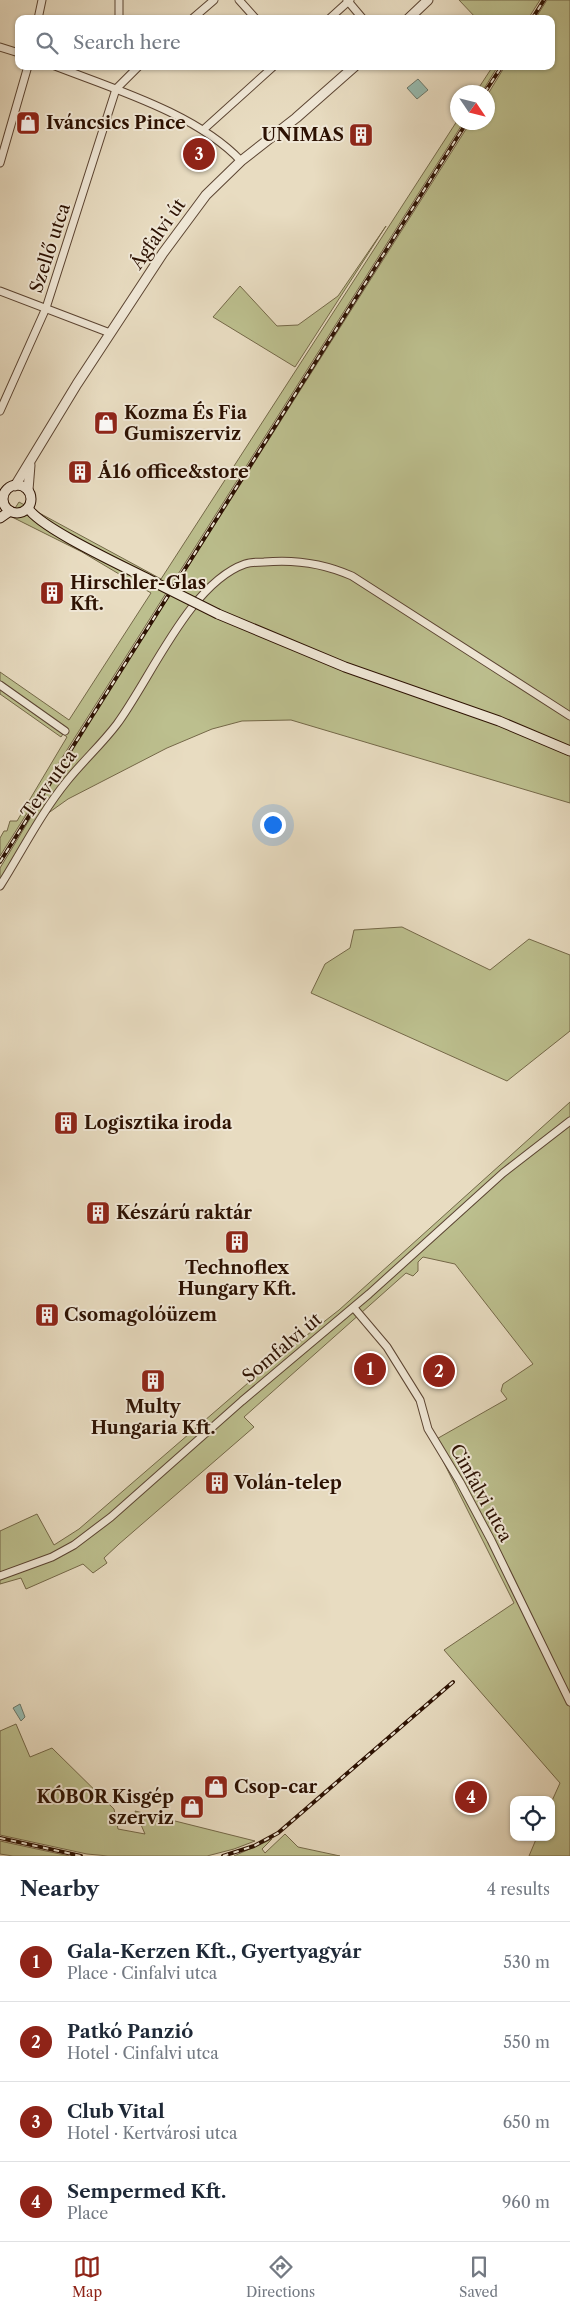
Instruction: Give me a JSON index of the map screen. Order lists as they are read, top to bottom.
{
  "streets": {
    "main road": ["Ágfalvi út"],
    "street": [
      "Szellő utca",
      "Terv utca",
      "Somfalvi út",
      "Cinfalvi utca"
    ]
  },
  "crossings": [
    ["Somfalvi út", "Cinfalvi utca"]
  ],
  "places": {
    "shop": [
      "Iváncsics Pince",
      "Kozma És Fia Gumiszerviz",
      "Csop-car",
      "KÓBOR Kisgép szerviz"
    ],
    "building": [
      "UNIMAS",
      "Á16 office&store",
      "Hirschler-Glas Kft.",
      "Logisztika iroda",
      "Készárú raktár",
      "Technoflex Hungary Kft.",
      "Csomagolóüzem",
      "Multy Hungaria Kft.",
      "Volán-telep"
    ]
  },
  "north": "bottom right",
  "page": {
    "search": "Search here",
    "pins": [
      "3",
      "1",
      "2",
      "4"
    ],
    "heading": ["Nearby", "4 results"],
    "list": [
      {
        "mark": "1",
        "name": "Gala-Kerzen Kft., Gyertyagyár",
        "note": "Place · Cinfalvi utca",
        "value": "530 m"
      },
      {
        "mark": "2",
        "name": "Patkó Panzió",
        "note": "Hotel · Cinfalvi utca",
        "value": "550 m"
      },
      {
        "mark": "3",
        "name": "Club Vital",
        "note": "Hotel · Kertvárosi utca",
        "value": "650 m"
      },
      {
        "mark": "4",
        "name": "Sempermed Kft.",
        "note": "Place",
        "value": "960 m"
      }
    ],
    "nav": ["Map", "Directions", "Saved"]
  }
}
